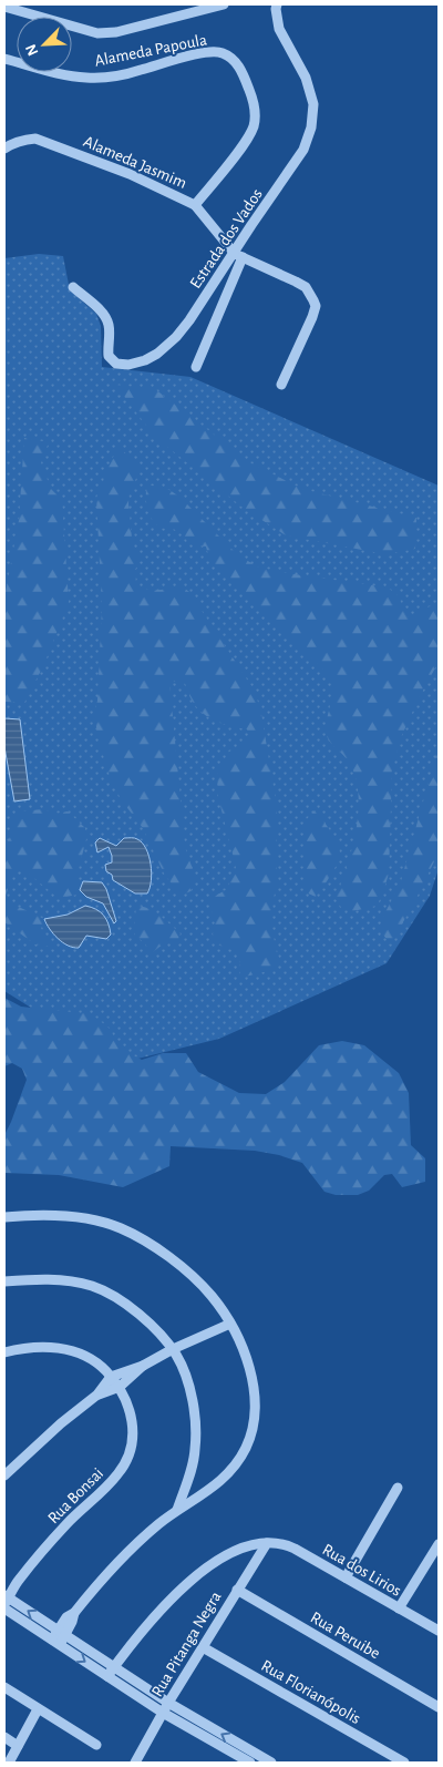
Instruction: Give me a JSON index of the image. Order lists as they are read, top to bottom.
{
  "streets": {
    "street": [
      "Alameda Papoula",
      "Alameda Jasmim",
      "Estrada dos Vados",
      "Rua Bonsai",
      "Rua dos Lirios",
      "Rua Peruibe",
      "Rua Pitanga Negra",
      "Rua Florianópolis"
    ]
  },
  "crossings": [
    ["Alameda Papoula", "Alameda Jasmim"],
    ["Alameda Jasmim", "Estrada dos Vados"],
    ["Rua dos Lirios", "Rua Pitanga Negra"],
    ["Rua Peruibe", "Rua Pitanga Negra"],
    ["Rua Pitanga Negra", "Rua Florianópolis"]
  ],
  "north": "bottom left"
}
